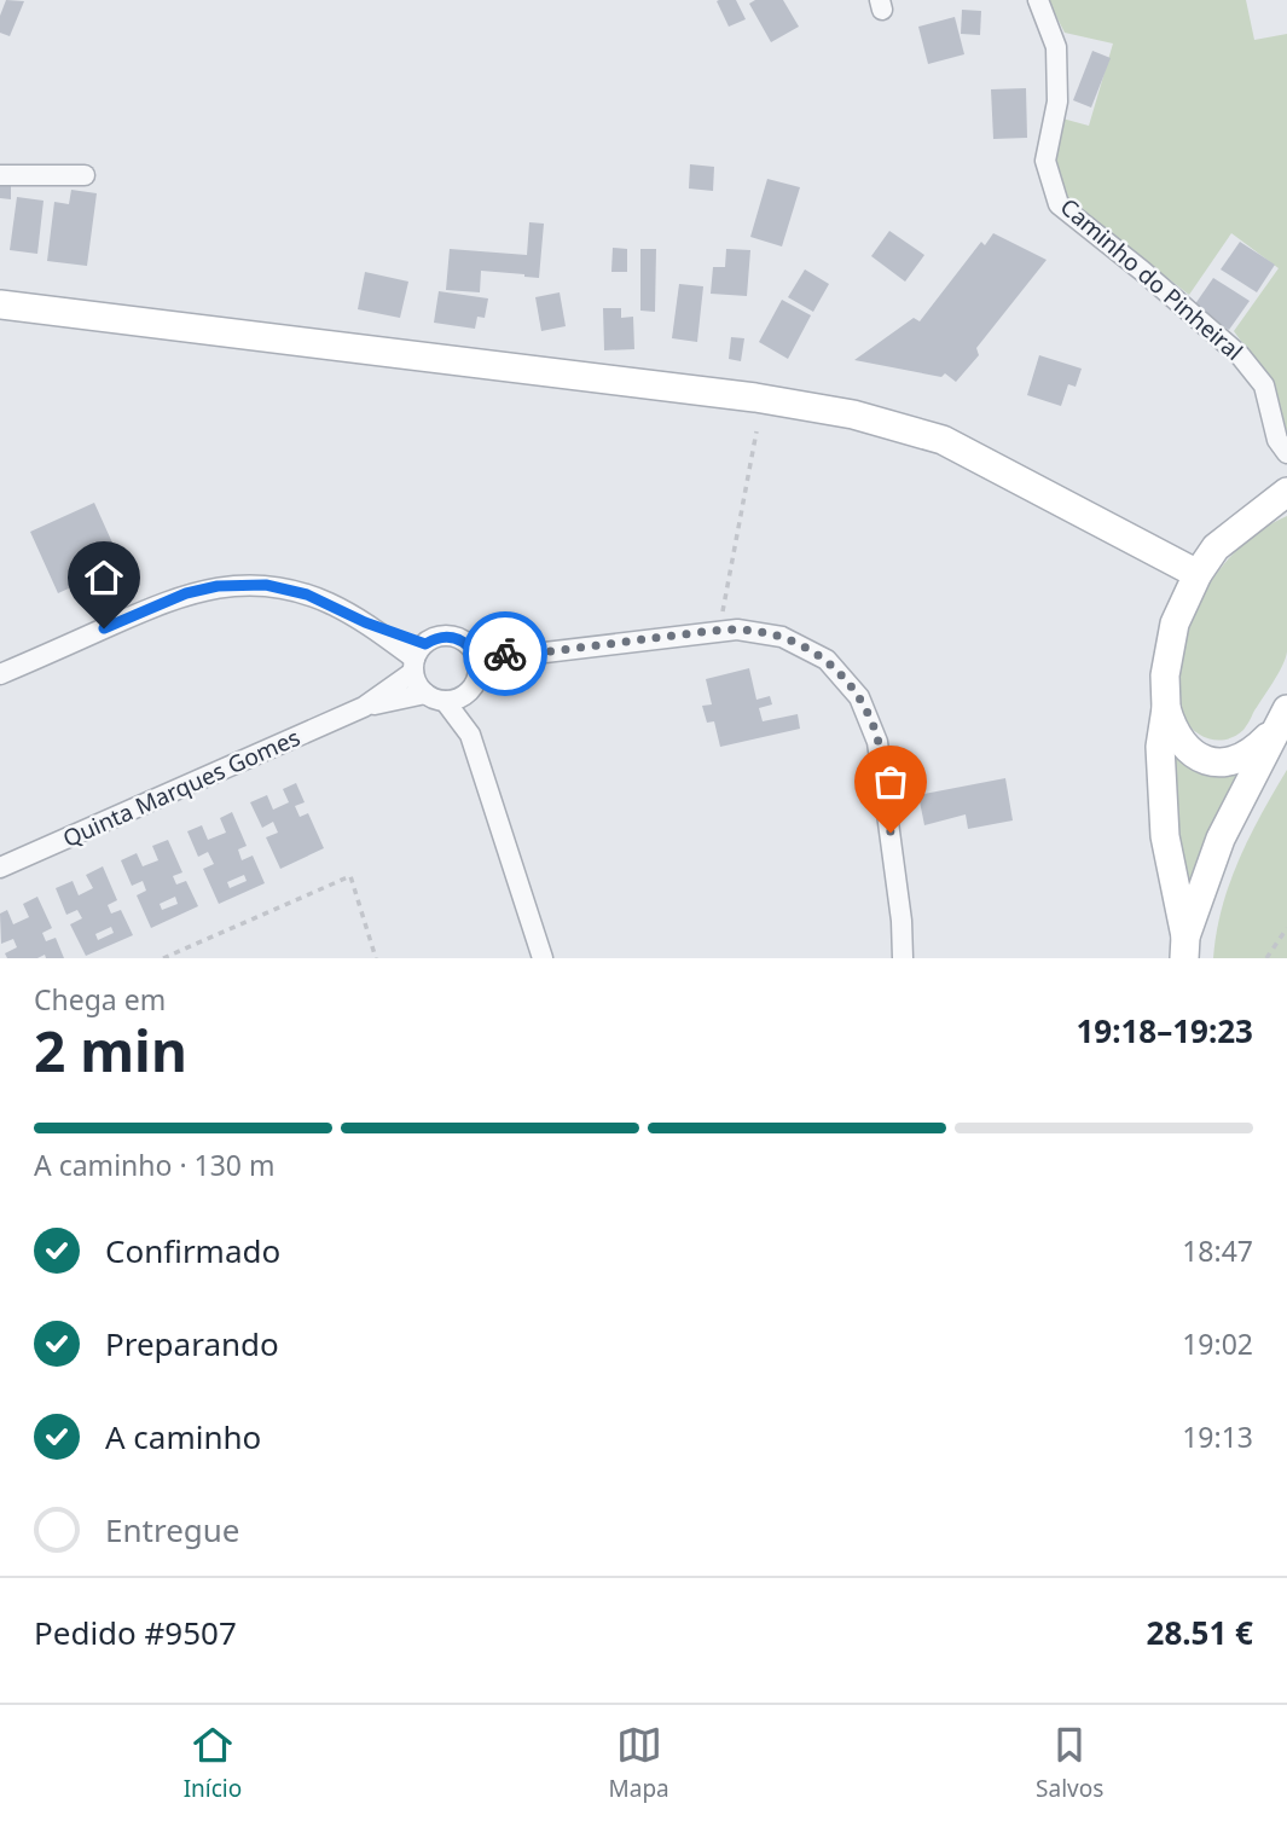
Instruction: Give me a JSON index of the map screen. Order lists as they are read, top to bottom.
{
  "streets": {
    "street": ["Caminho do Pinheiral", "Quinta Marques Gomes"]
  },
  "page": {
    "heading": ["2 min", "Chega em", "19:18–19:23"],
    "panel": ["Pedido #9507", "28.51 €"],
    "bar": "A caminho · 130 m",
    "list": [
      ["Confirmado", "18:47"],
      ["Preparando", "19:02"],
      ["A caminho", "19:13"],
      "Entregue"
    ],
    "tabs": ["Início", "Mapa", "Salvos"]
  }
}
